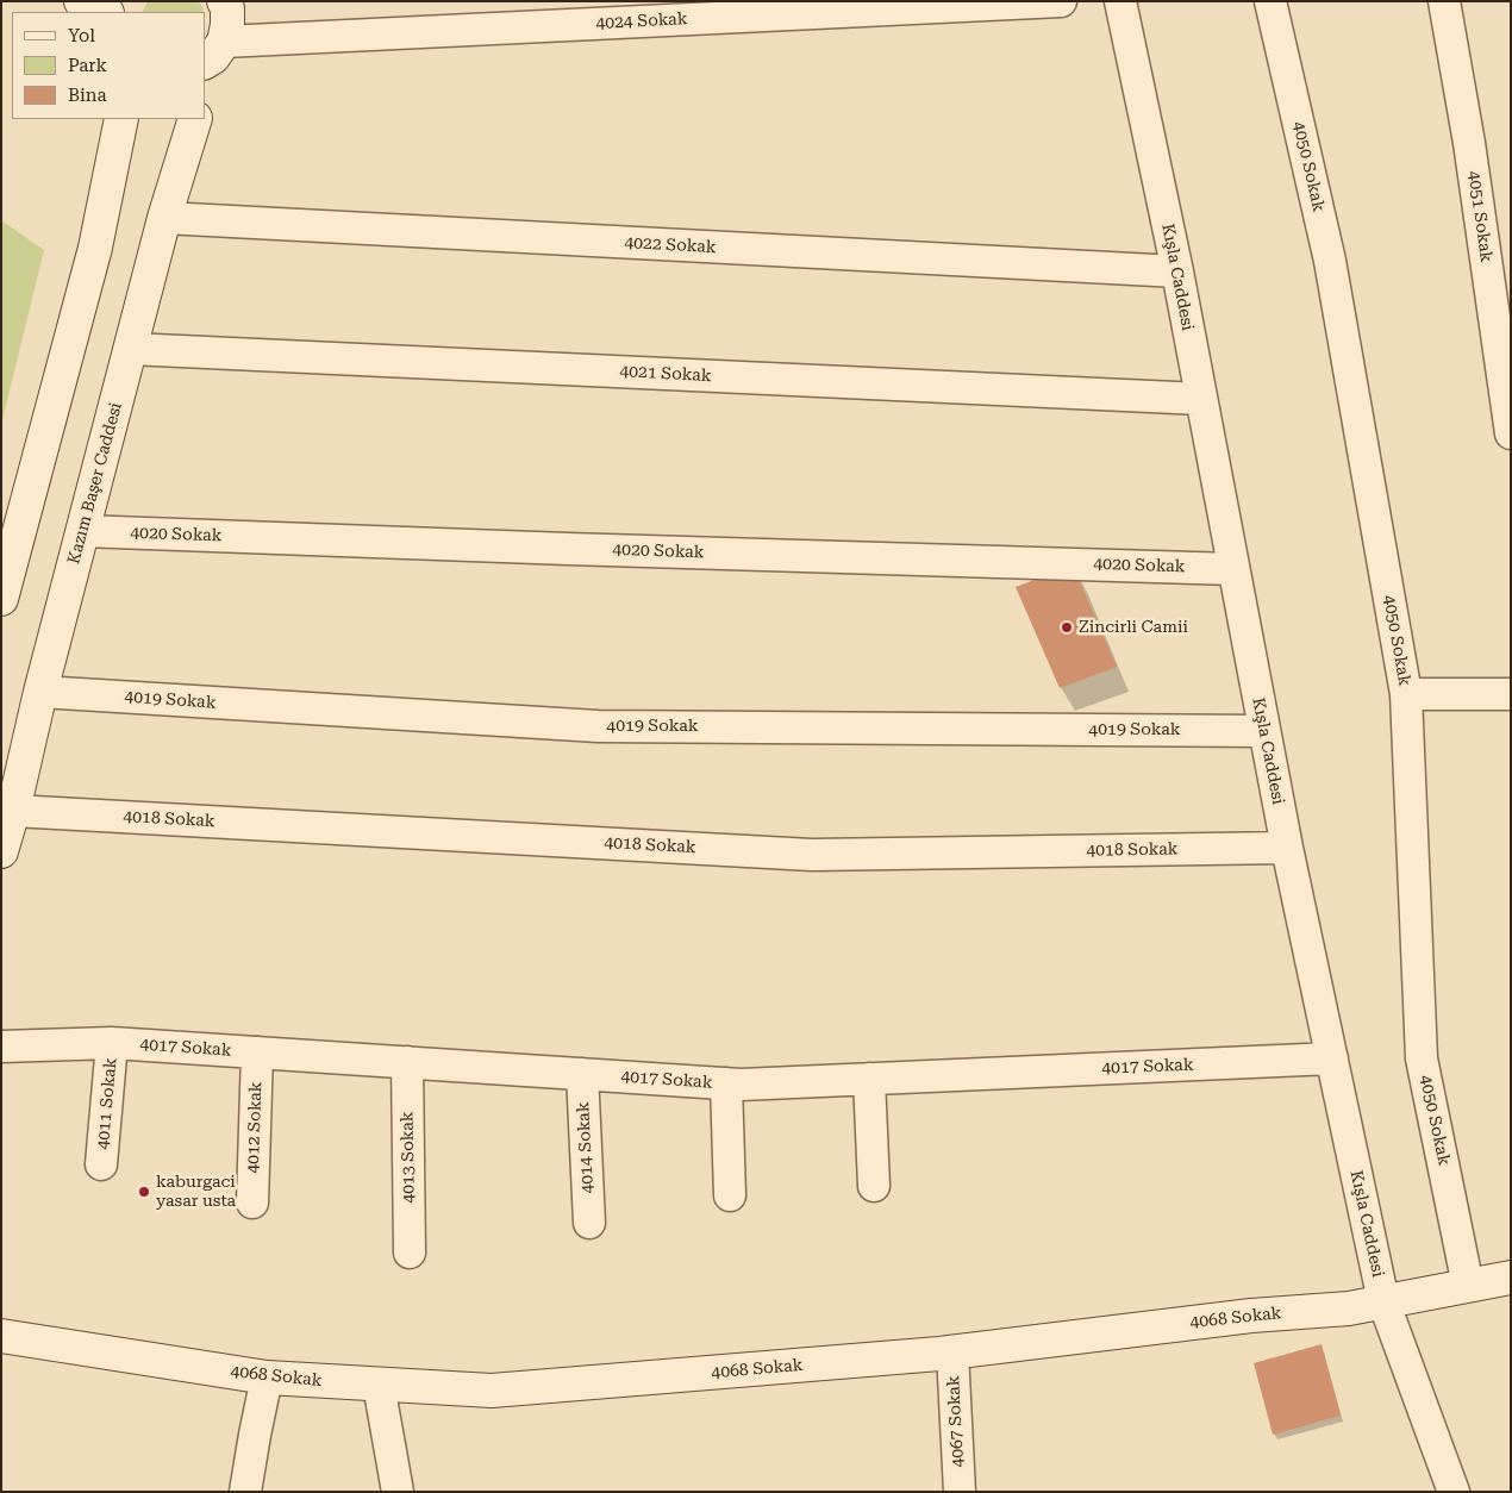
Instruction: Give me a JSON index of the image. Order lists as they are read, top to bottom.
{
  "streets": {
    "main road": ["Kazım Başer Caddesi", "4068 Sokak"],
    "street": [
      "4024 Sokak",
      "4050 Sokak",
      "4051 Sokak",
      "4022 Sokak",
      "Kışla Caddesi",
      "4021 Sokak",
      "4020 Sokak",
      "4019 Sokak",
      "4018 Sokak",
      "4017 Sokak",
      "4011 Sokak",
      "4012 Sokak",
      "4014 Sokak",
      "4013 Sokak",
      "4067 Sokak"
    ]
  },
  "crossings": [
    ["4050 Sokak", "4068 Sokak"],
    ["4022 Sokak", "Kışla Caddesi"],
    ["4022 Sokak", "Kazım Başer Caddesi"],
    ["Kışla Caddesi", "4021 Sokak"],
    ["Kışla Caddesi", "4020 Sokak"],
    ["Kışla Caddesi", "4019 Sokak"],
    ["Kışla Caddesi", "4018 Sokak"],
    ["Kışla Caddesi", "4017 Sokak"],
    ["Kışla Caddesi", "4068 Sokak"],
    ["4021 Sokak", "Kazım Başer Caddesi"],
    ["Kazım Başer Caddesi", "4020 Sokak"],
    ["Kazım Başer Caddesi", "4019 Sokak"],
    ["Kazım Başer Caddesi", "4018 Sokak"],
    ["4017 Sokak", "4011 Sokak"],
    ["4017 Sokak", "4012 Sokak"],
    ["4017 Sokak", "4014 Sokak"],
    ["4017 Sokak", "4013 Sokak"],
    ["4068 Sokak", "4067 Sokak"]
  ],
  "places": ["Zincirli Camii", "kaburgaci yasar usta"],
  "legend": ["Yol", "Park", "Bina"]
}
